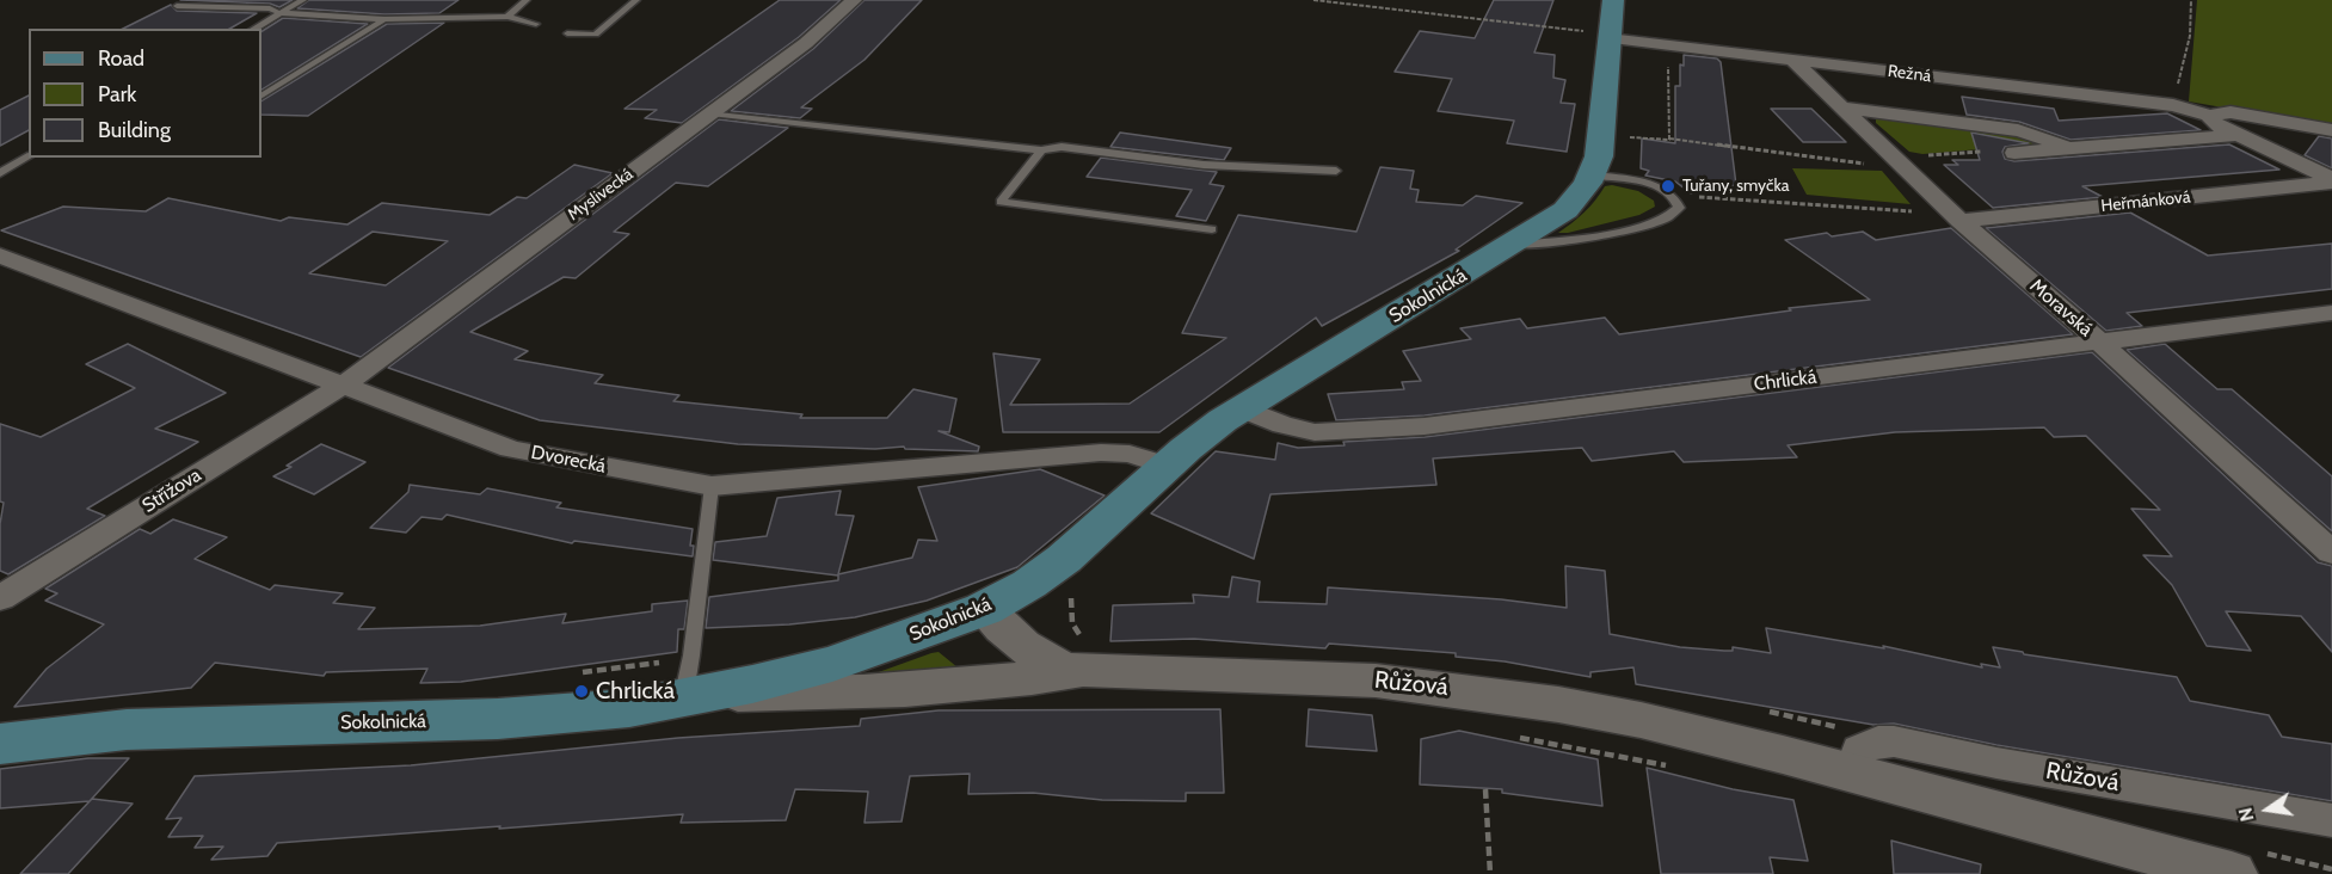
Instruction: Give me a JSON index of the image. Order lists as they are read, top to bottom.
{
  "streets": {
    "main road": ["Sokolnická"],
    "street": [
      "Režná",
      "Myslivecká",
      "Heřmánková",
      "Moravská",
      "Chrlická",
      "Dvorecká",
      "Střížova",
      "Růžová"
    ]
  },
  "crossings": [
    ["Režná", "Heřmánková"],
    ["Režná", "Sokolnická"],
    ["Režná", "Moravská"],
    ["Myslivecká", "Dvorecká"],
    ["Myslivecká", "Střížova"],
    ["Heřmánková", "Moravská"],
    ["Sokolnická", "Chrlická"],
    ["Sokolnická", "Dvorecká"],
    ["Sokolnická", "Růžová"],
    ["Moravská", "Chrlická"],
    ["Dvorecká", "Střížova"]
  ],
  "places": ["Tuřany, smyčka", "Chrlická"],
  "legend": ["Road", "Park", "Building"],
  "north": "left"
}
